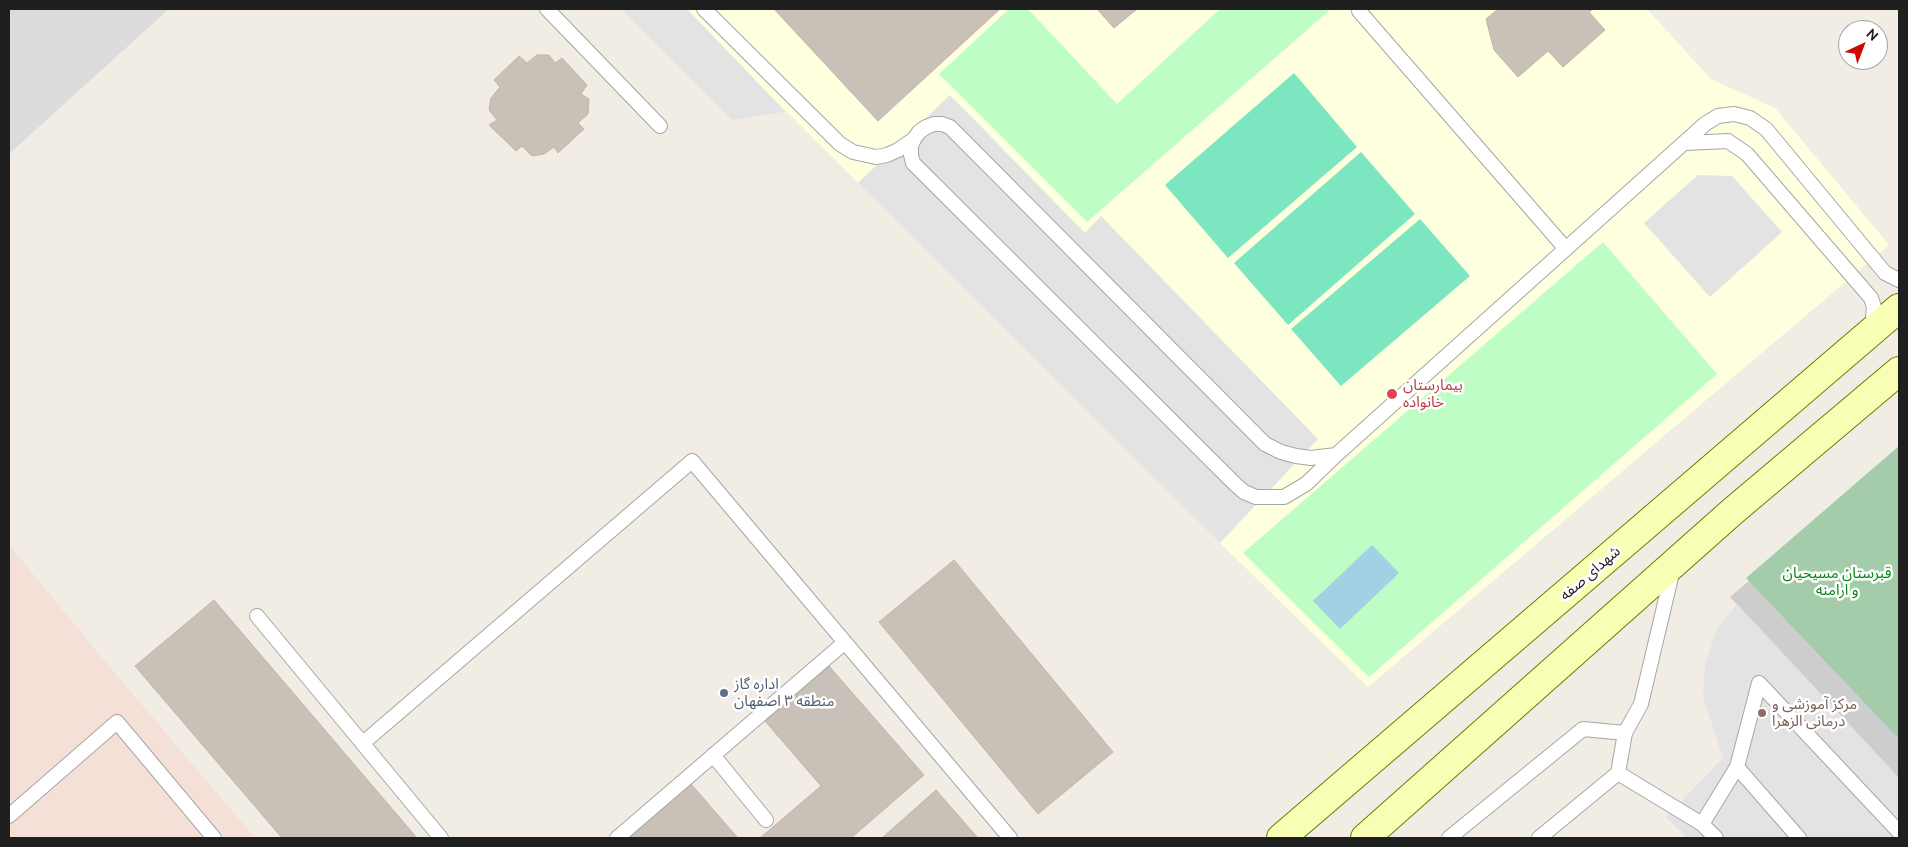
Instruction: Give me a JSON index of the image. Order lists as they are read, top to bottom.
{
  "streets": {
    "main road": ["شهدای صفه"]
  },
  "parks": ["قبرستان مسیحیان و ارامنه"],
  "places": ["بیمارستان خانواده", "اداره گاز منطقه ۳ اصفهان", "مرکز آموزشی و درمانی الزهرا"],
  "north": "top right"
}
